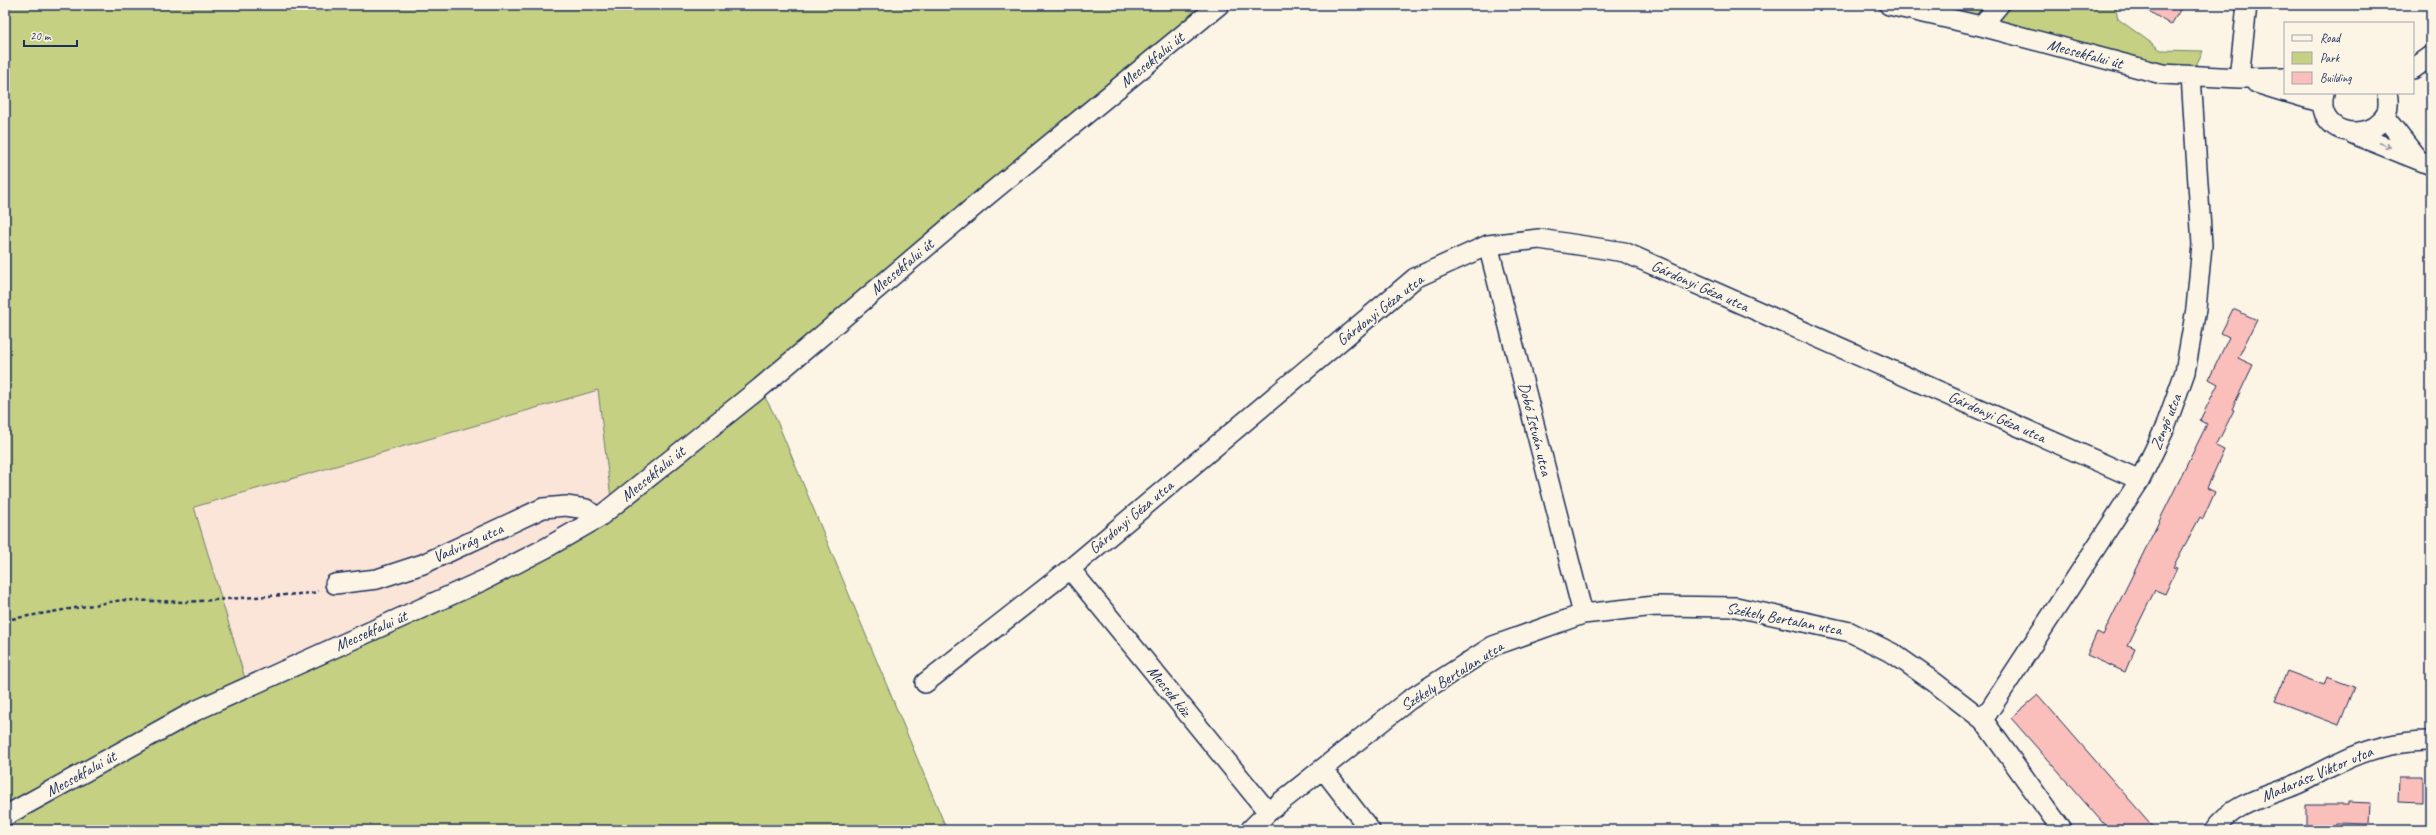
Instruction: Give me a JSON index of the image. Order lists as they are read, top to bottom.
{
  "streets": {
    "street": [
      "Mecsekfalui út",
      "Gárdonyi Géza utca",
      "Zengő utca",
      "Dobó István utca",
      "Vadvirág utca",
      "Székely Bertalan utca",
      "Mecsek köz",
      "Madarász Viktor utca"
    ]
  },
  "crossings": [
    ["Mecsekfalui út", "Zengő utca"],
    ["Mecsekfalui út", "Vadvirág utca"],
    ["Gárdonyi Géza utca", "Zengő utca"],
    ["Gárdonyi Géza utca", "Dobó István utca"],
    ["Gárdonyi Géza utca", "Mecsek köz"],
    ["Zengő utca", "Székely Bertalan utca"],
    ["Dobó István utca", "Székely Bertalan utca"],
    ["Székely Bertalan utca", "Mecsek köz"]
  ],
  "legend": ["Road", "Park", "Building"],
  "scale_bar": "20 m"
}
